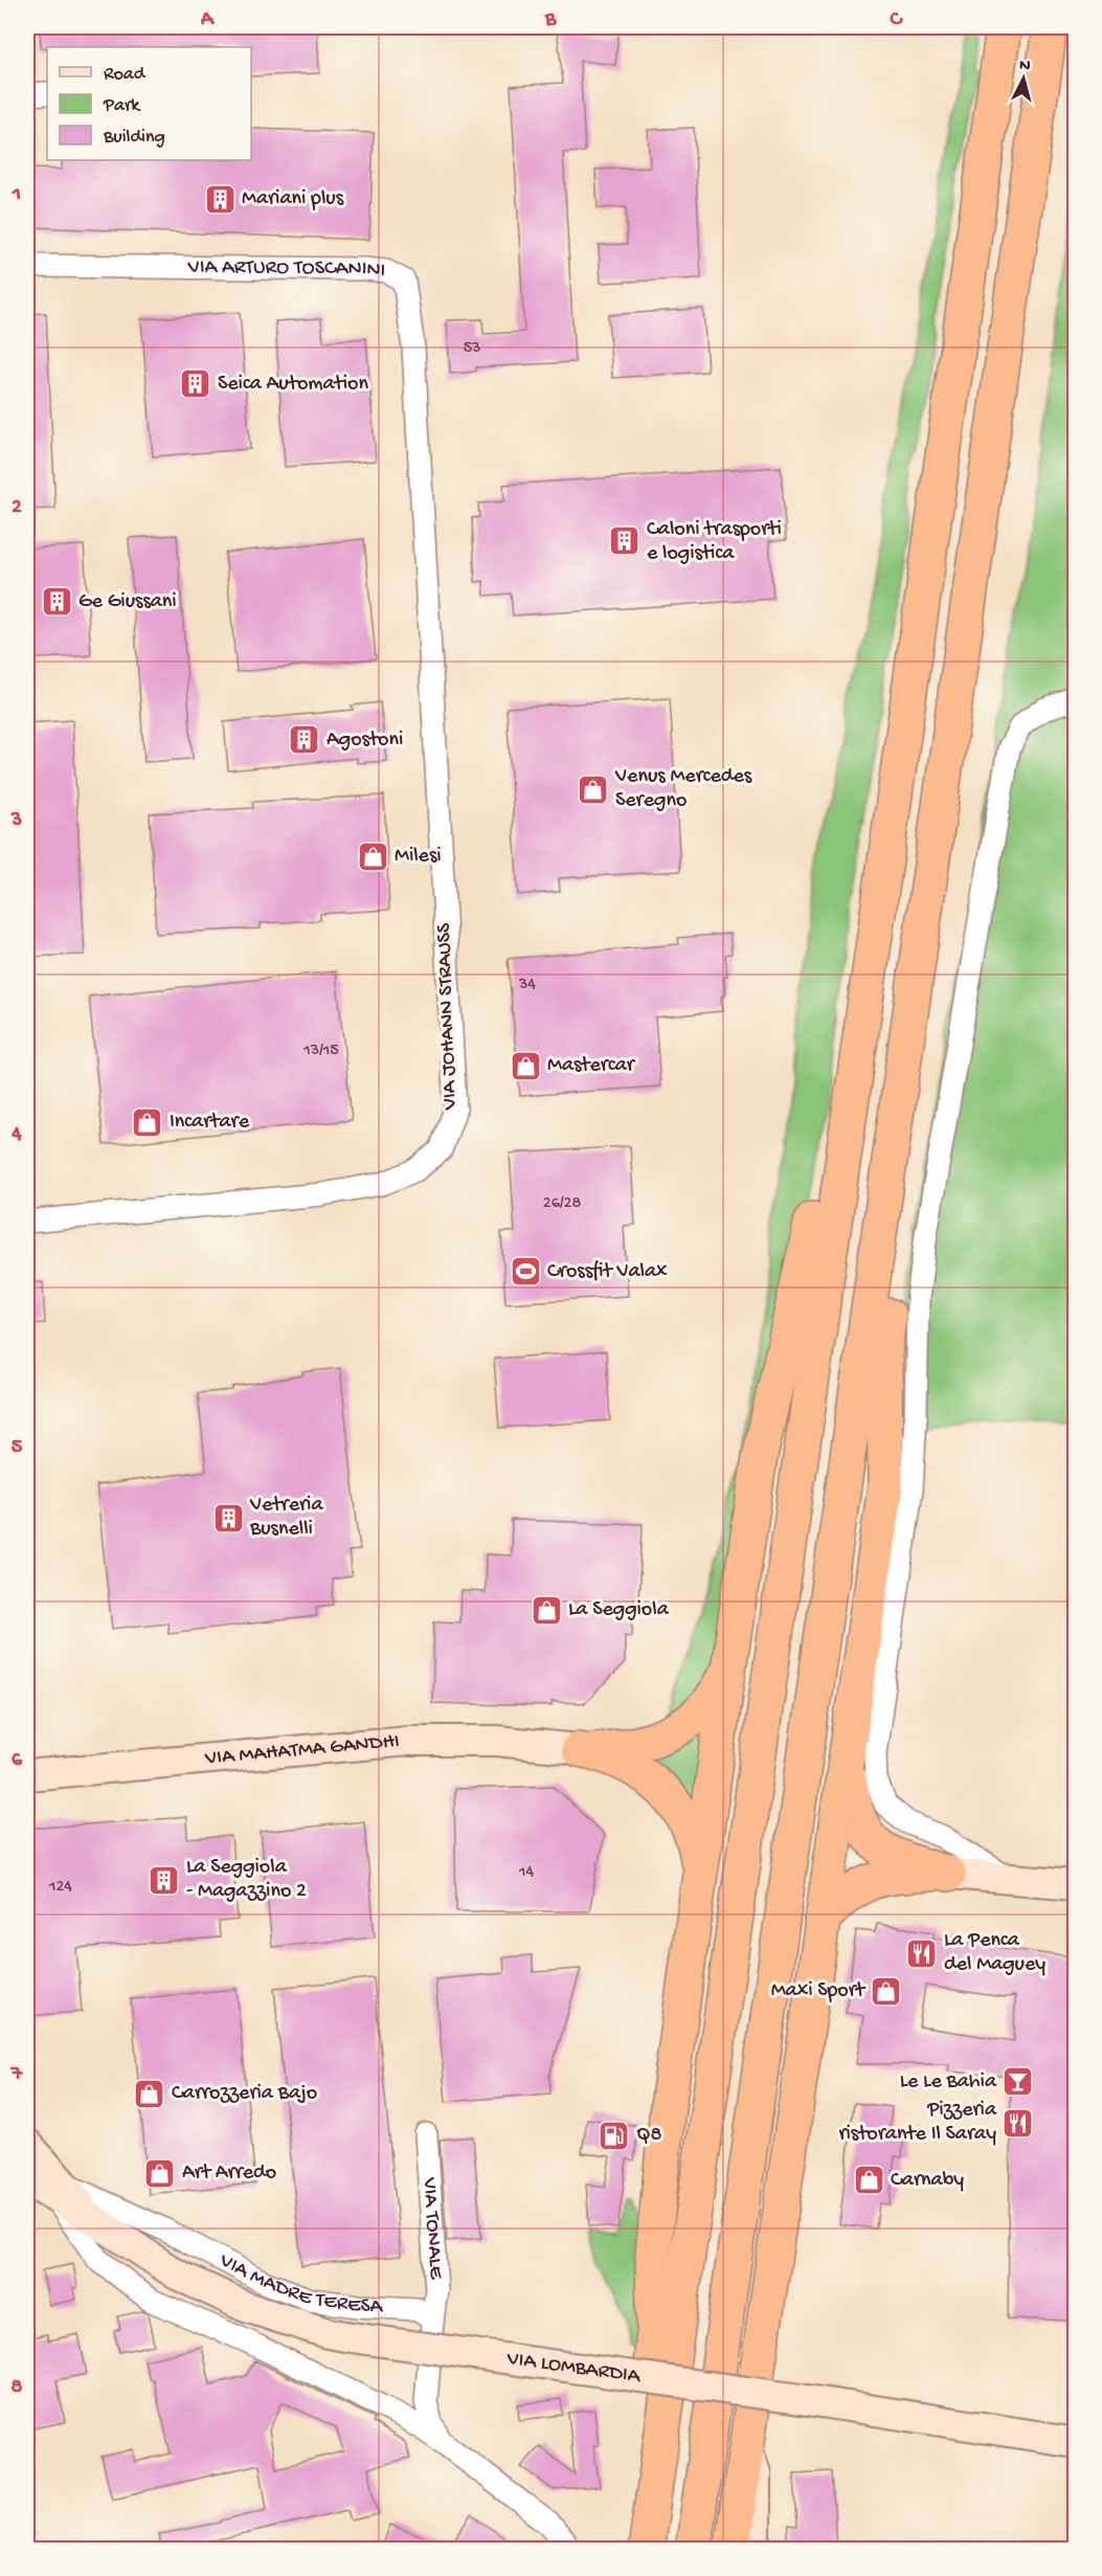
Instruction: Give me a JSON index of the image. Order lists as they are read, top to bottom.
{
  "streets": {
    "street": [
      "VIA ARTURO TOSCANINI",
      "VIA JOHANN STRAUSS",
      "VIA MAHATMA GANDHI",
      "VIA TONALE",
      "VIA MADRE TERESA",
      "VIA LOMBARDIA"
    ]
  },
  "crossings": [
    ["VIA ARTURO TOSCANINI", "VIA JOHANN STRAUSS"],
    ["VIA TONALE", "VIA MADRE TERESA"],
    ["VIA MADRE TERESA", "VIA LOMBARDIA"]
  ],
  "places": {
    "building": [
      "Mariani plus",
      "Seica Automation",
      "Caloni trasporti e logistica",
      "Ge Giussani",
      "Agostoni",
      "Vetreria Busnelli",
      "La Seggiola - Magazzino 2"
    ],
    "shop": [
      "Venus Mercedes Seregno",
      "Milesi",
      "Mastercar",
      "Incartare",
      "La Seggiola",
      "Maxi Sport",
      "Carrozzeria Bajo",
      "Art Arredo",
      "Carnaby"
    ],
    "sports": ["Crossfit Valax"],
    "restaurant": ["La Penca del Maguey", "Pizzeria ristorante Il Saray"],
    "bar": ["Le Le Bahia"],
    "fuel station": ["Q8"]
  },
  "house_numbers": [
    "53",
    "34",
    "13/15",
    "26/28",
    "14",
    "124"
  ],
  "legend": ["Road", "Park", "Building"],
  "north": "top",
  "grid": {
    "columns": ["A", "B", "C"],
    "rows": [
      "1",
      "2",
      "3",
      "4",
      "5",
      "6",
      "7",
      "8"
    ]
  }
}
